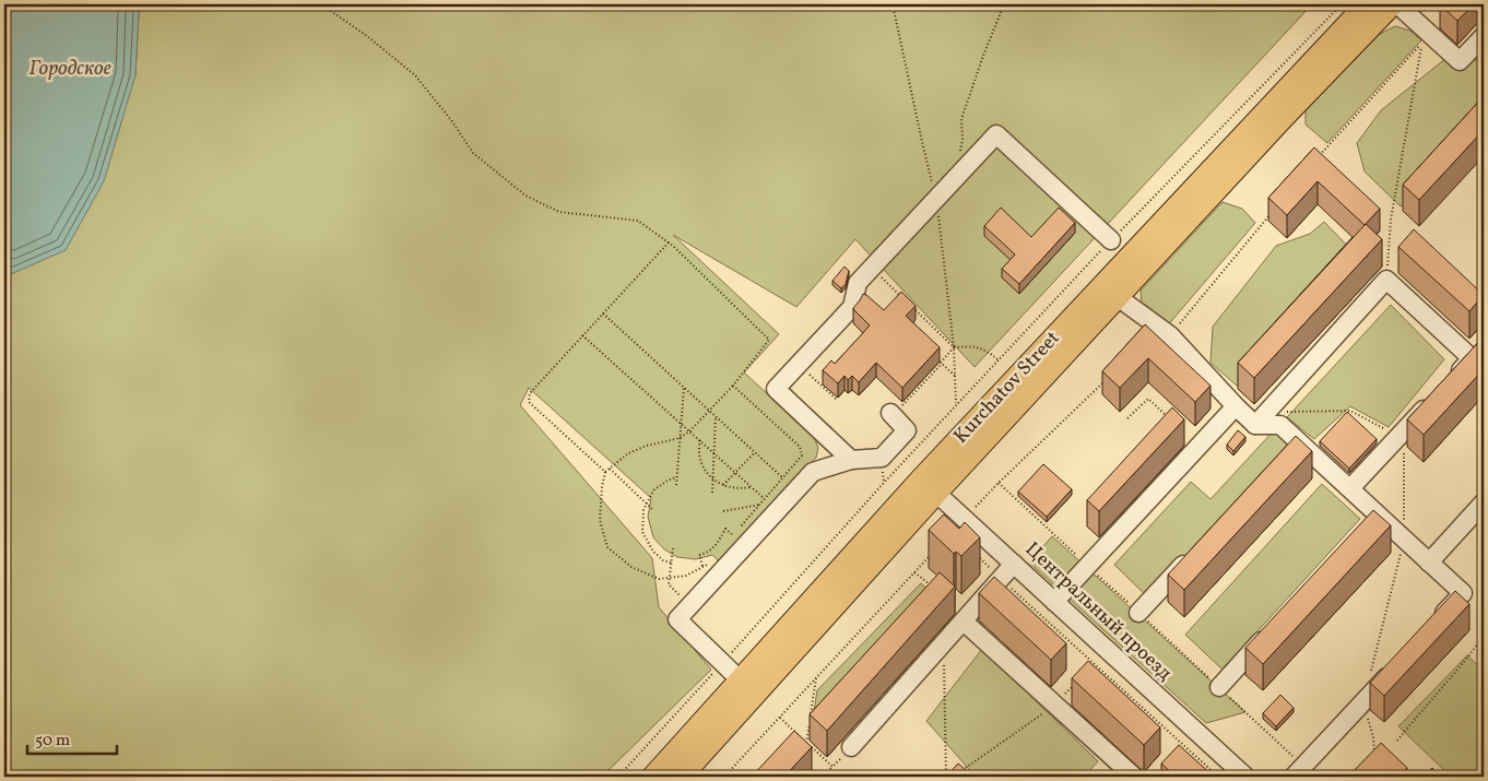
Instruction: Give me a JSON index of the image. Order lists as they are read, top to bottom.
{
  "streets": {
    "main road": ["Kurchatov Street"],
    "street": ["Центральный проезд"]
  },
  "crossings": [
    ["Kurchatov Street", "Центральный проезд"]
  ],
  "water": ["Городское"],
  "scale_bar": "50 m"
}
